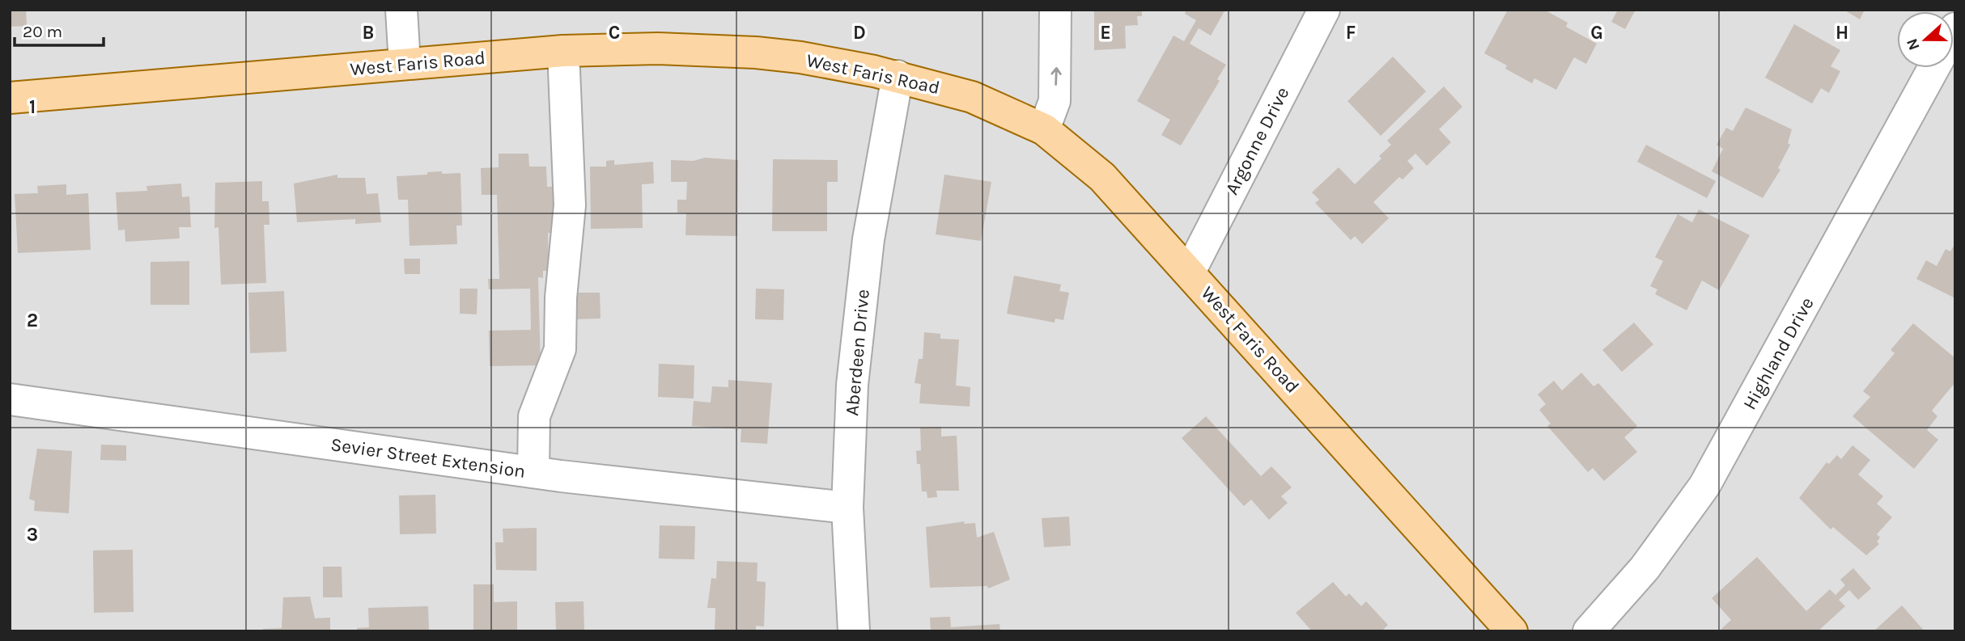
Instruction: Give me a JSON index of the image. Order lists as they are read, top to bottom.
{
  "streets": {
    "main road": ["West Faris Road"],
    "street": [
      "Argonne Drive",
      "Aberdeen Drive",
      "Highland Drive",
      "Sevier Street Extension"
    ]
  },
  "crossings": [
    ["West Faris Road", "Argonne Drive"],
    ["West Faris Road", "Aberdeen Drive"],
    ["Aberdeen Drive", "Sevier Street Extension"]
  ],
  "scale_bar": "20 m",
  "north": "left",
  "grid": {
    "columns": [
      "B",
      "C",
      "D",
      "E",
      "F",
      "G",
      "H"
    ],
    "rows": ["1", "2", "3"]
  }
}
